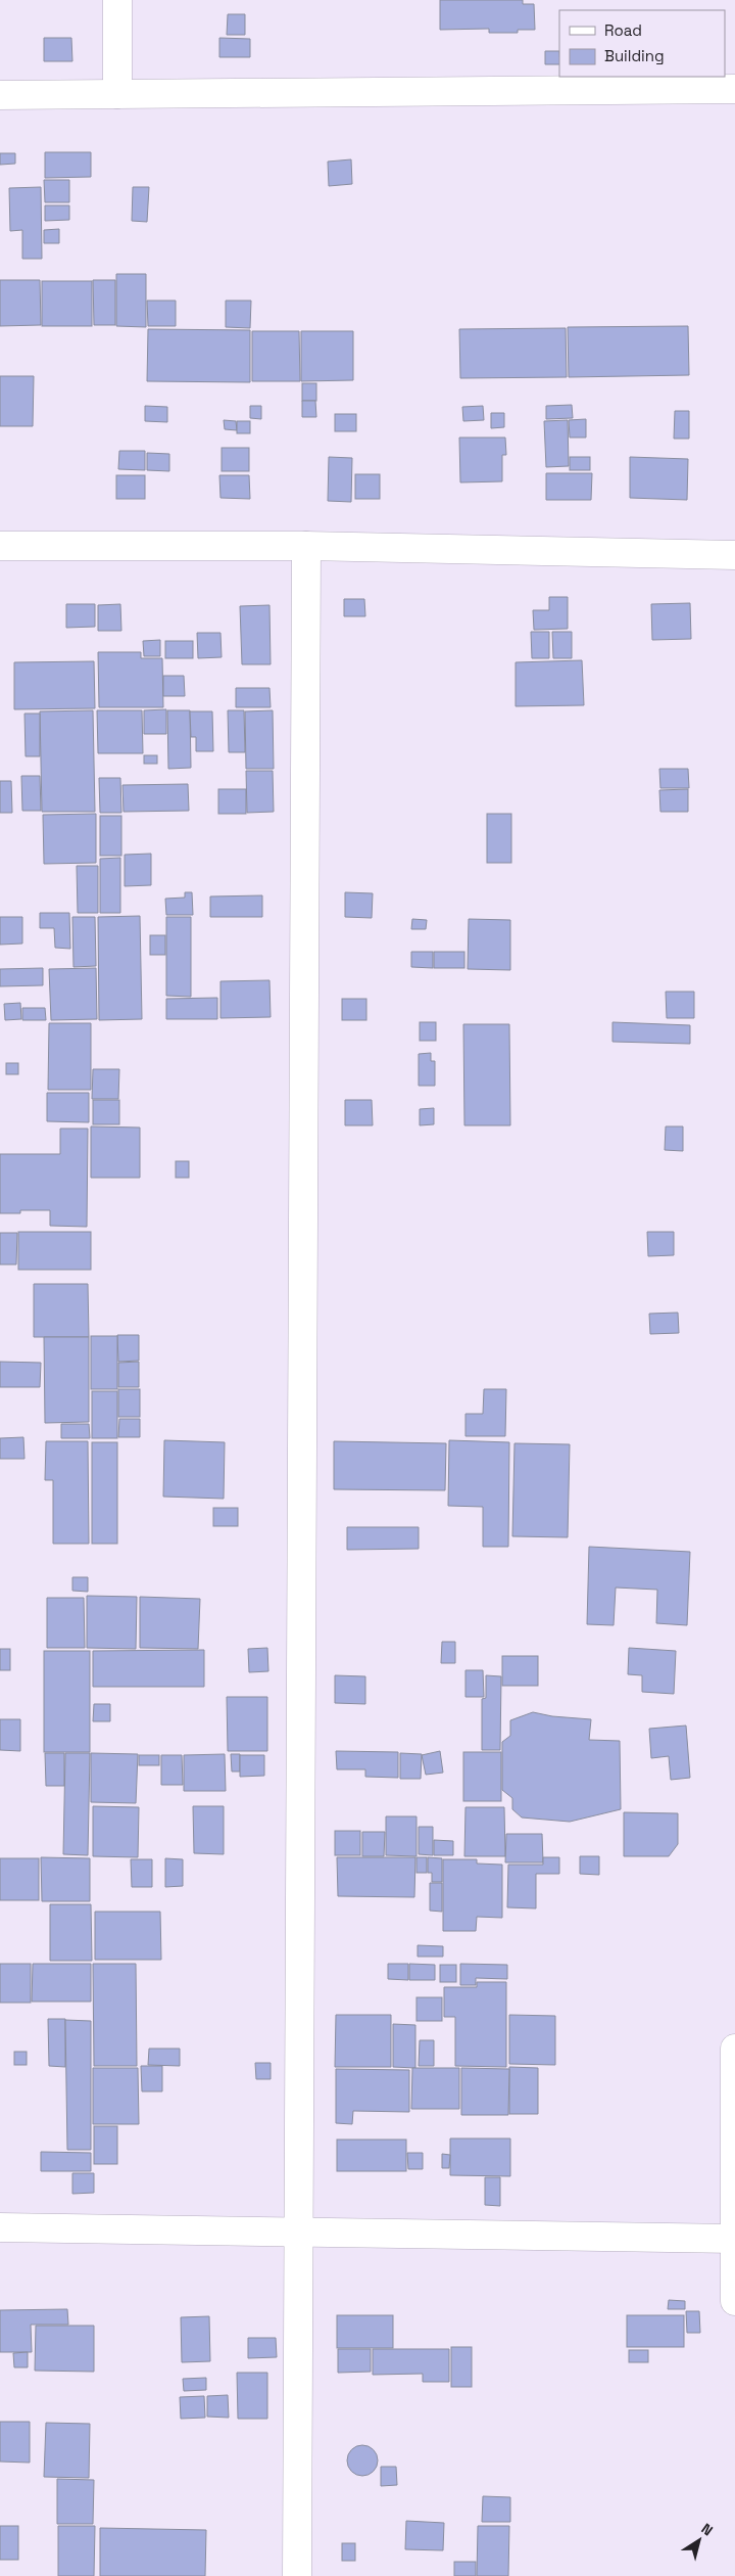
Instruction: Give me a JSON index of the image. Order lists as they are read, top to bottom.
{
  "legend": ["Road", "Building"],
  "north": "top right"
}
